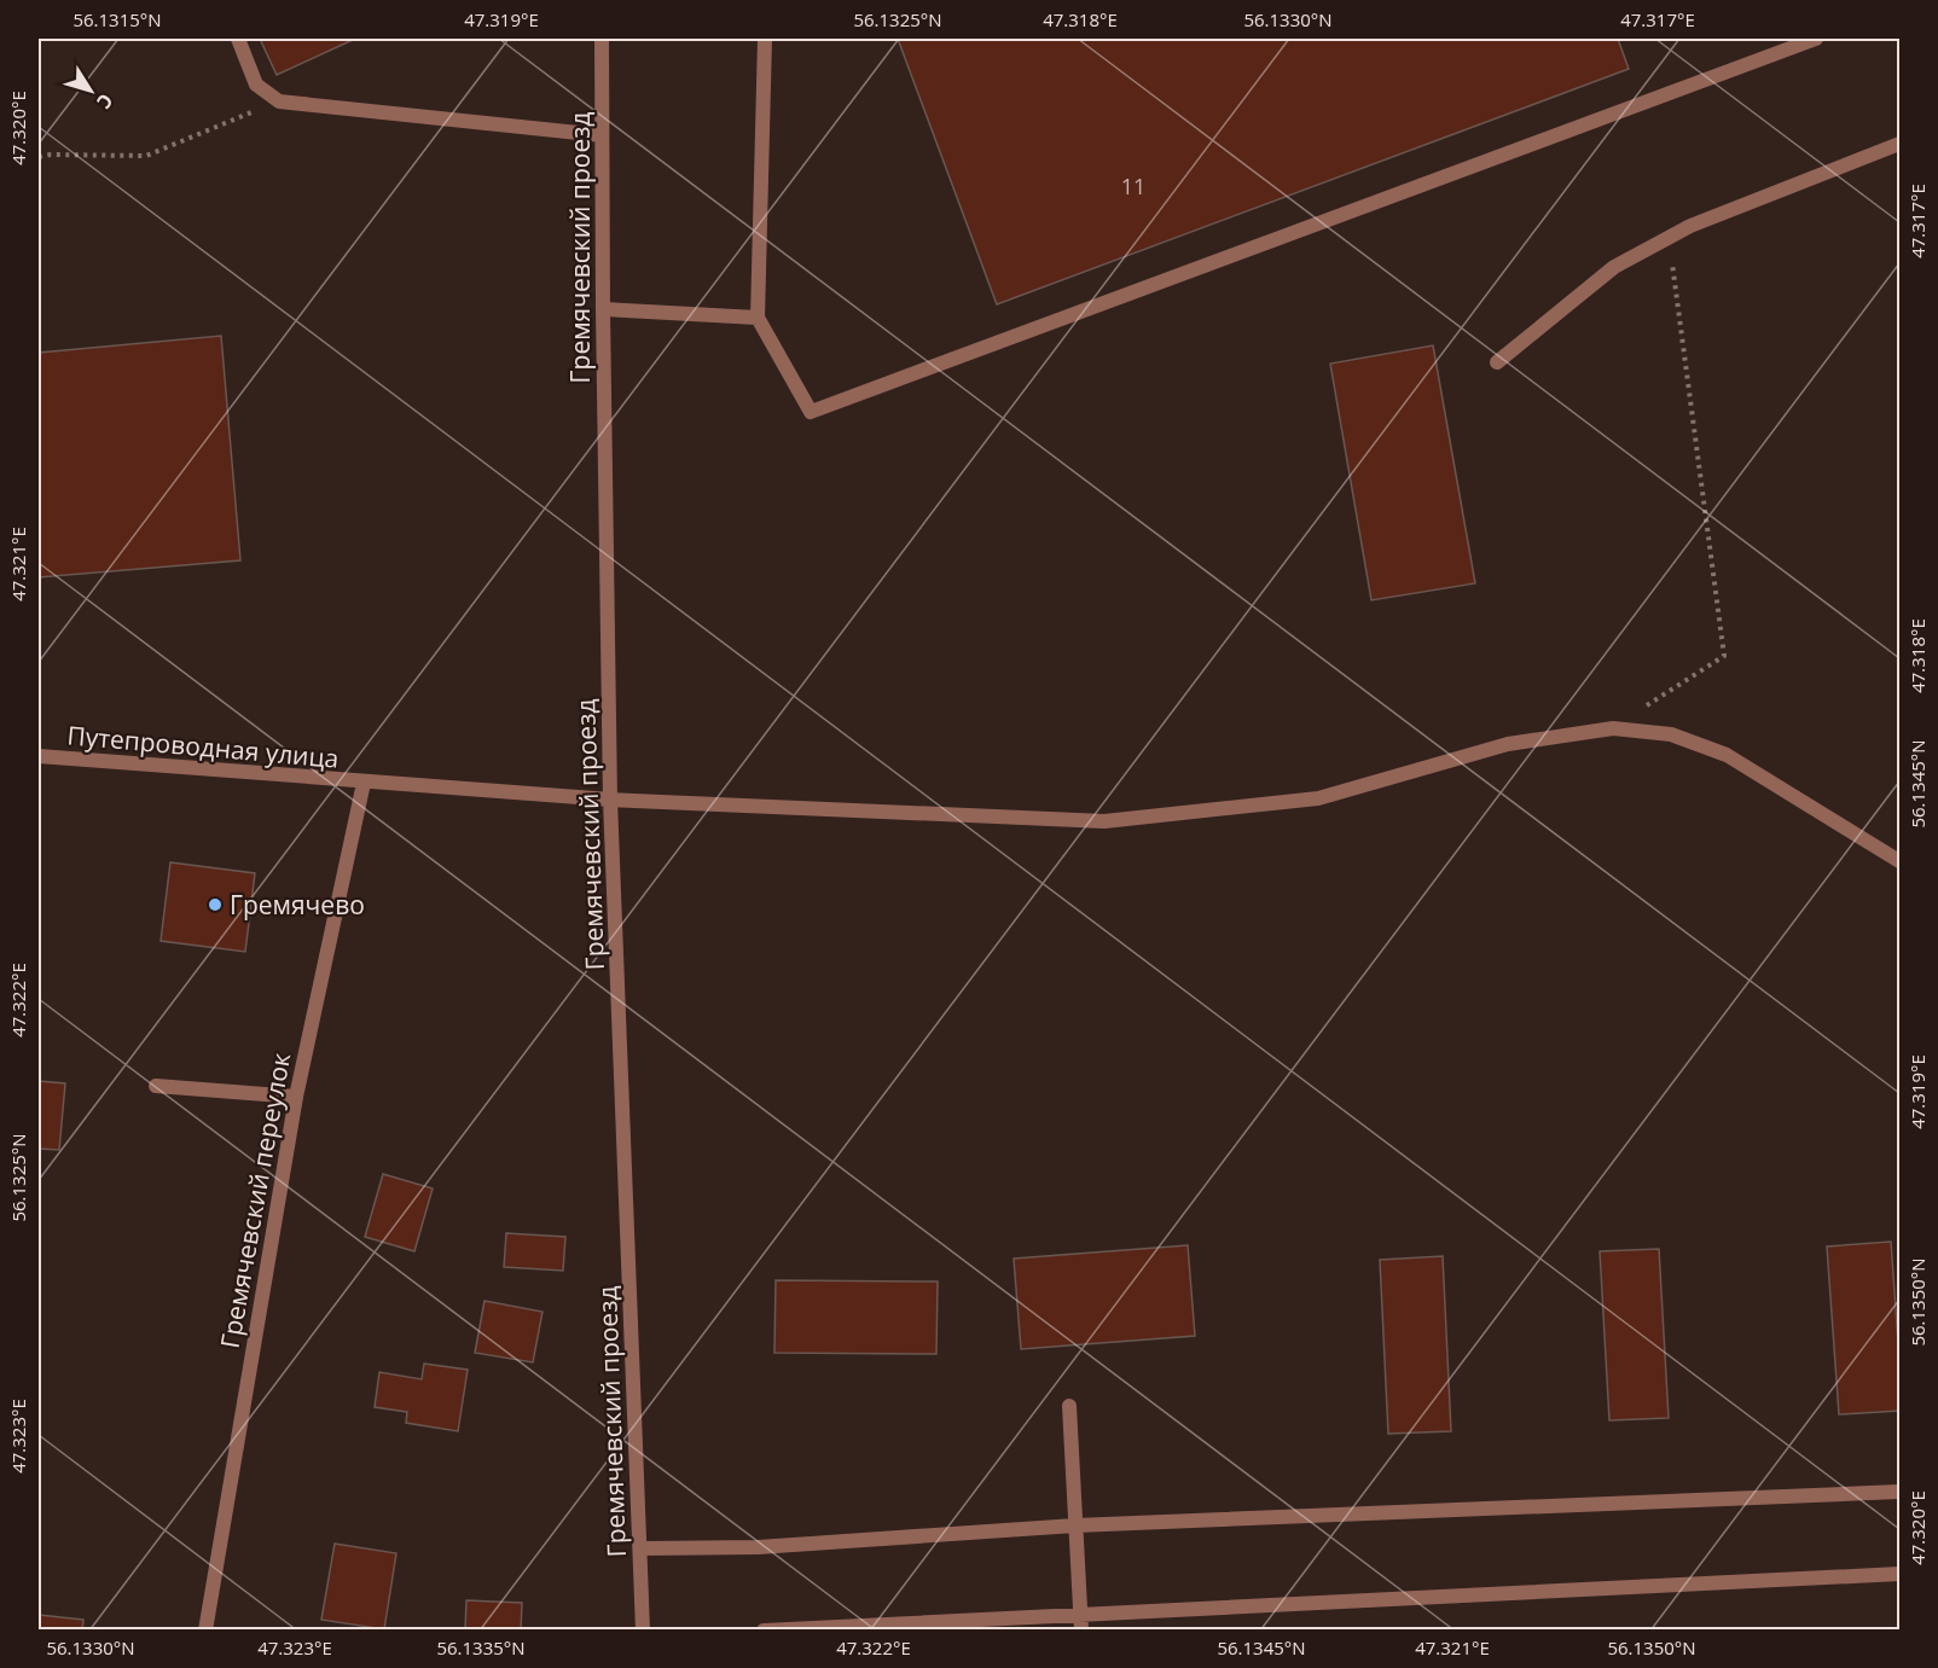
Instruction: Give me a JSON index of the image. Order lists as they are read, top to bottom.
{
  "streets": {
    "street": ["Гремячевский проезд", "Путепроводная улица", "Гремячевский переулок"]
  },
  "crossings": [
    ["Гремячевский проезд", "Путепроводная улица"],
    ["Путепроводная улица", "Гремячевский переулок"]
  ],
  "places": ["Гремячево"],
  "house_numbers": ["11"],
  "north": "bottom right",
  "coordinates": [
    "56.1315°N",
    "47.319°E",
    "56.1325°N",
    "47.318°E",
    "56.1330°N",
    "47.317°E",
    "47.320°E",
    "47.321°E",
    "56.1345°N",
    "47.322°E",
    "56.1350°N",
    "47.323°E",
    "56.1335°N"
  ]
}
